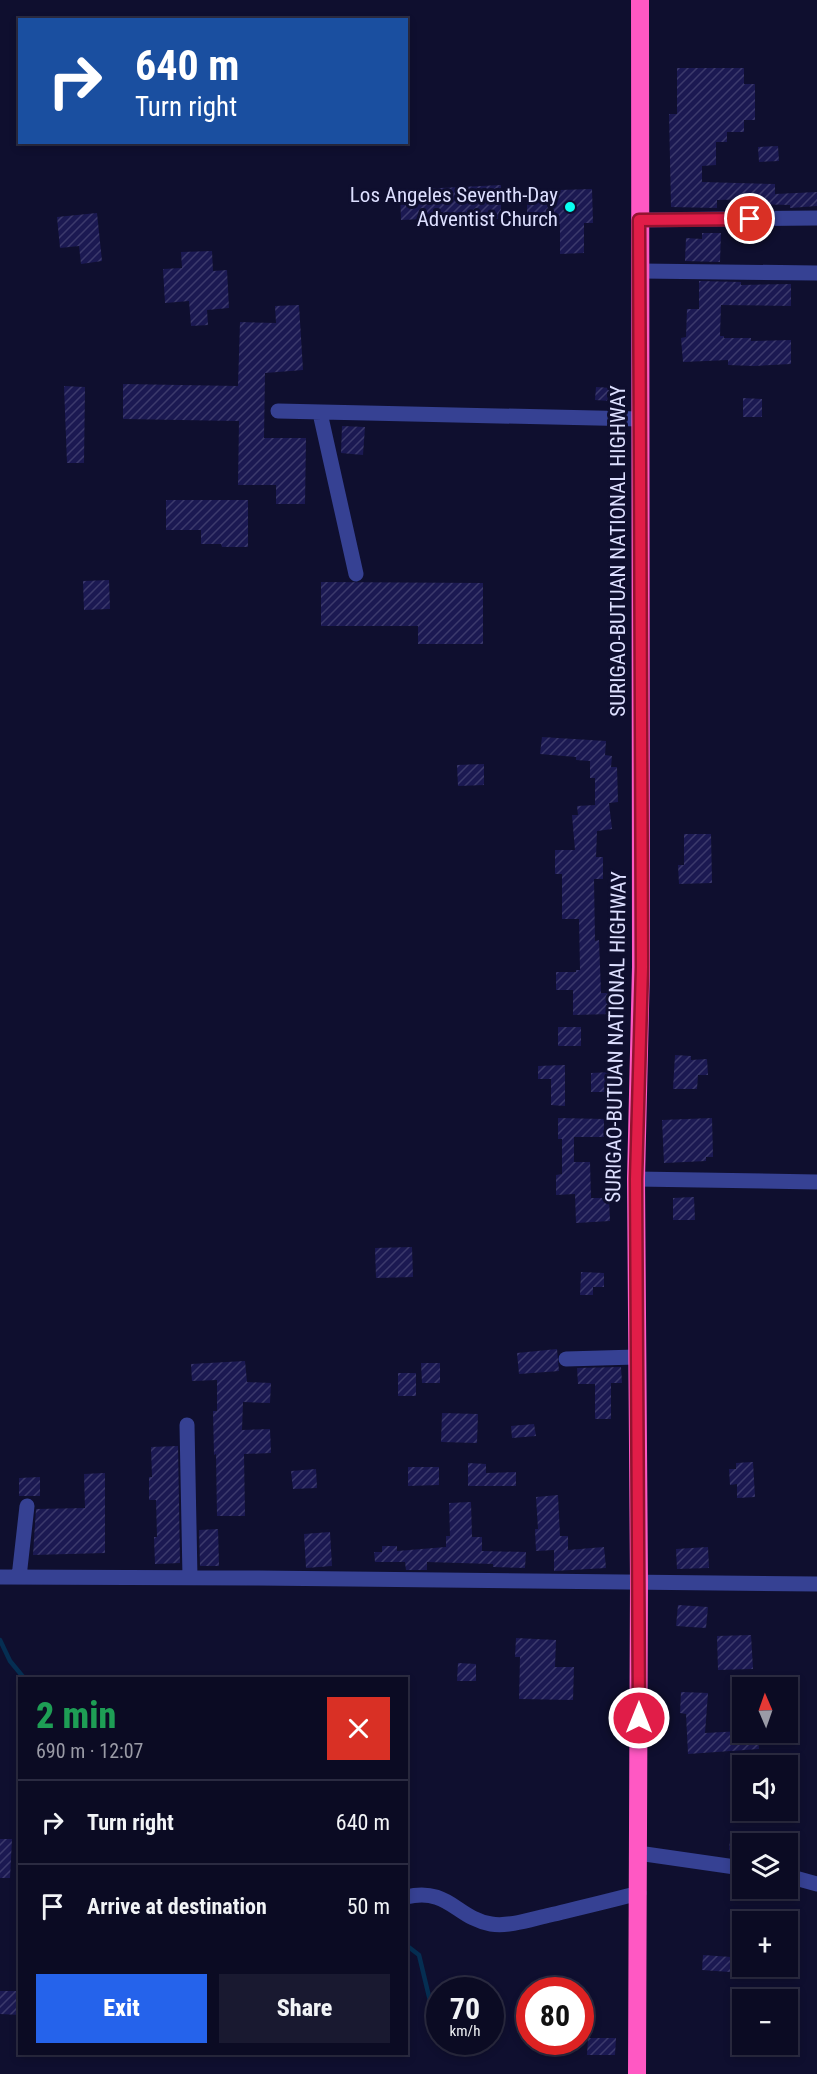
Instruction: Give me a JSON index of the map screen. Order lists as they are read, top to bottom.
{
  "streets": {
    "highway": ["SURIGAO-BUTUAN NATIONAL HIGHWAY"]
  },
  "places": ["Los Angeles Seventh-Day Adventist Church"],
  "north": "top",
  "page": {
    "turn": ["640 m", "Turn right"],
    "map_buttons": ["+", "−"],
    "heading": ["2 min", "690 m · 12:07"],
    "list": [
      {
        "name": "Turn right",
        "value": "640 m"
      },
      {
        "name": "Arrive at destination",
        "value": "50 m"
      }
    ],
    "buttons": ["Exit", "Share"],
    "speed": "70 km/h",
    "limit": "80"
  }
}
